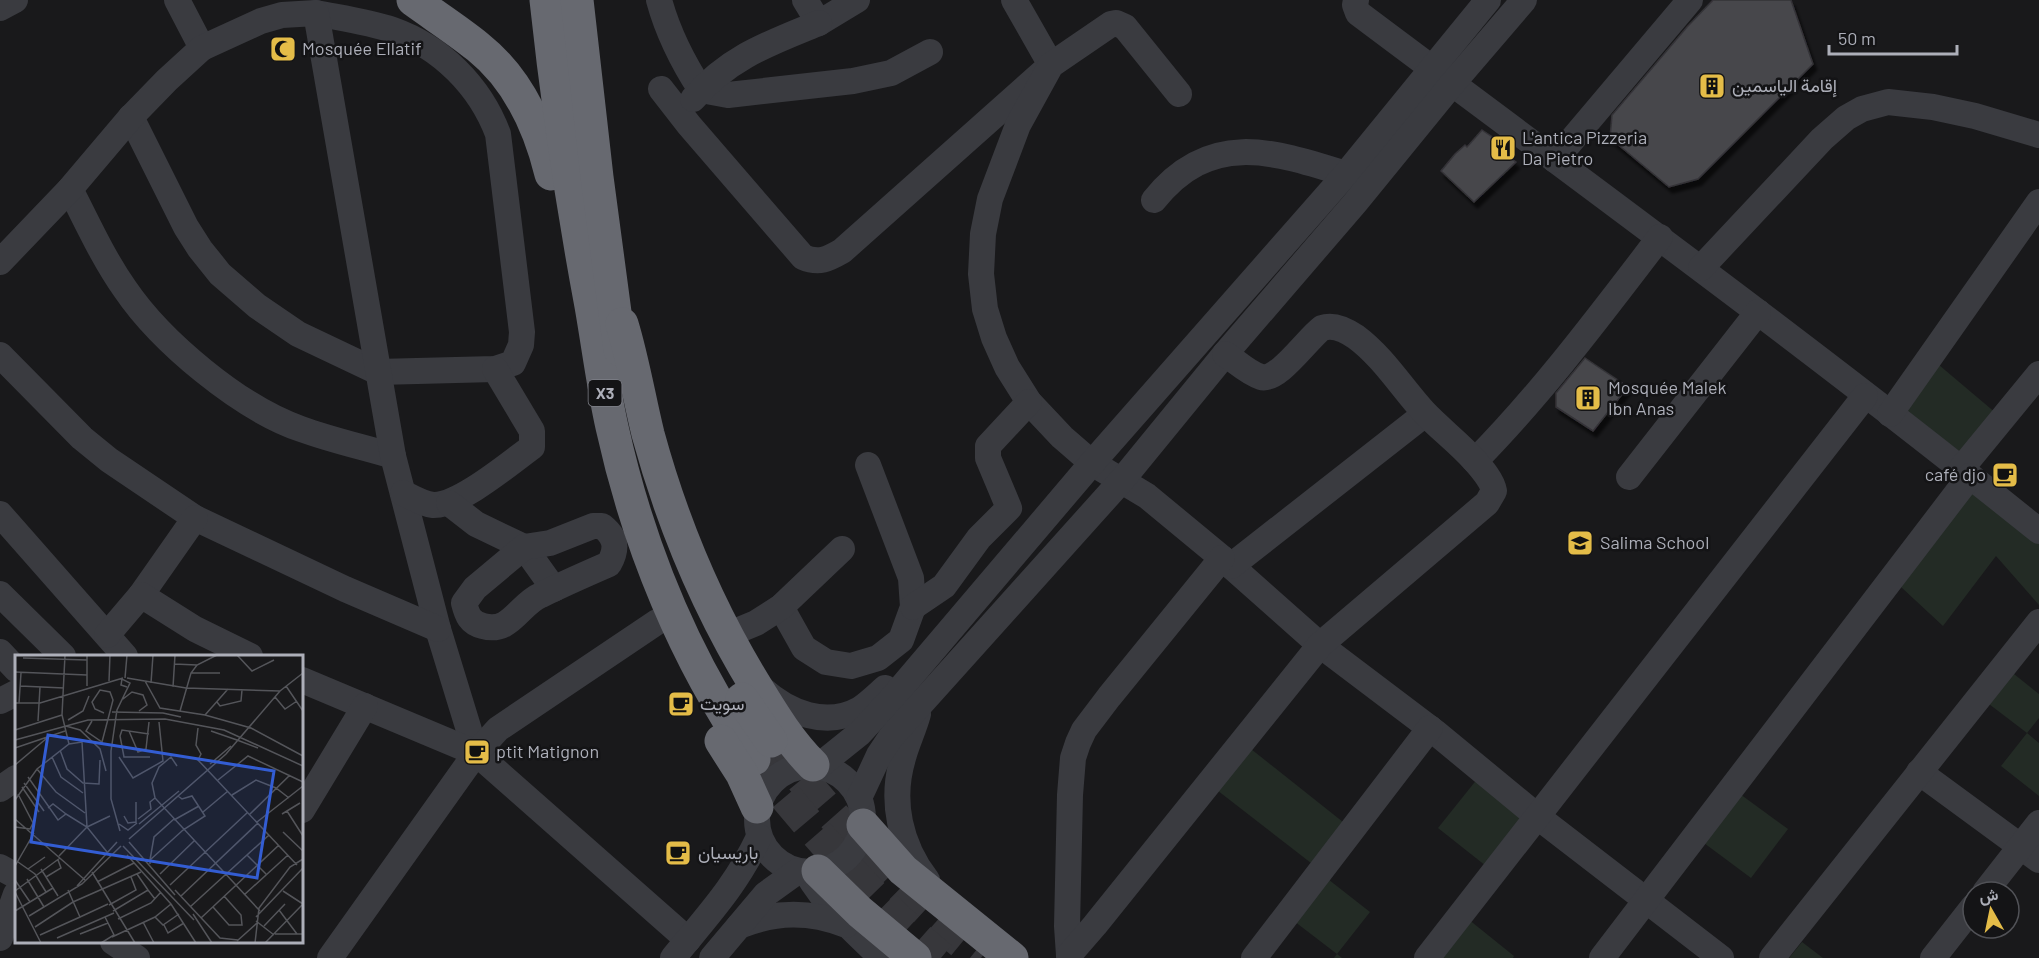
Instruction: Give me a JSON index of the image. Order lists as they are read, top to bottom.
{
  "streets": {
    "highway": ["X3"]
  },
  "places": {
    "mosque": ["Mosquée Ellatif"],
    "building": ["إقامة الياسمين", "Mosquée Malek Ibn Anas"],
    "restaurant": ["L'antica Pizzeria Da Pietro"],
    "cafe": [
      "café djo",
      "سويت",
      "ptit Matignon",
      "باريسيان"
    ],
    "school or university": ["Salima School"]
  },
  "scale_bar": "50 m",
  "north": "top"
}
